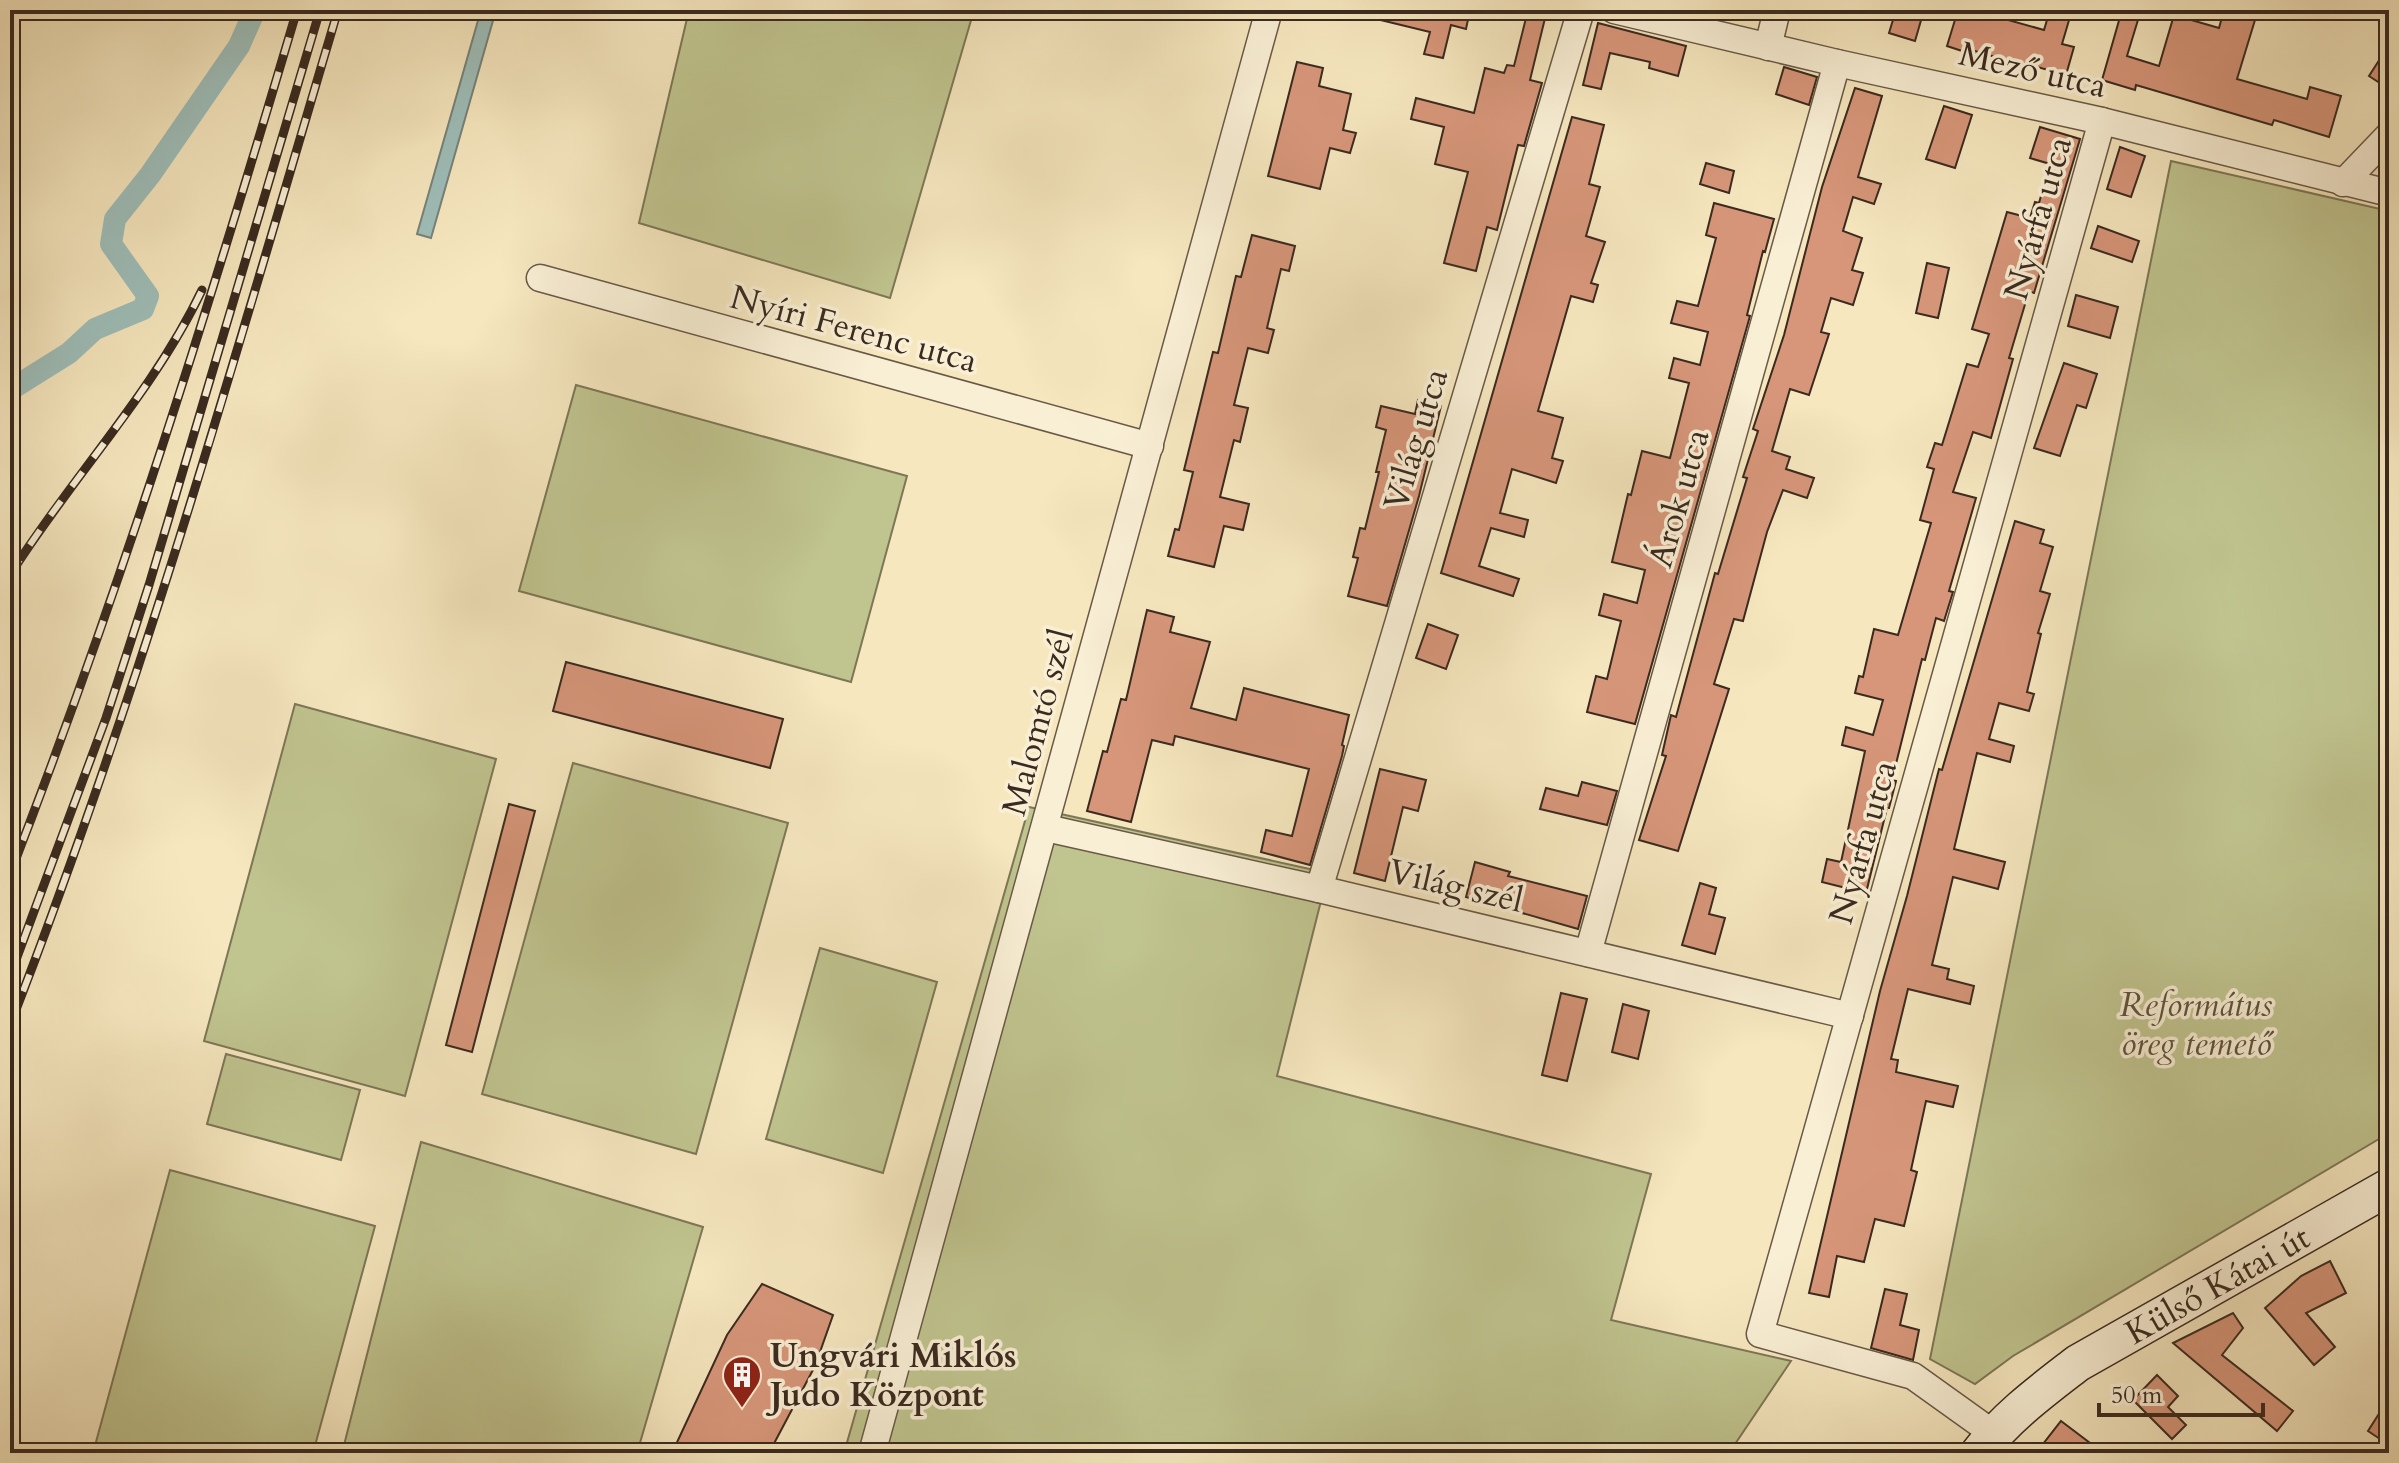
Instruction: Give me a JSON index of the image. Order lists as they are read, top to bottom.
{
  "streets": {
    "main road": ["Külső Kátai út"],
    "street": [
      "Mező utca",
      "Nyárfa utca",
      "Nyíri Ferenc utca",
      "Világ utca",
      "Árok utca",
      "Malomtó szél",
      "Világ szél"
    ]
  },
  "crossings": [
    ["Mező utca", "Nyárfa utca"],
    ["Mező utca", "Árok utca"],
    ["Nyárfa utca", "Világ szél"],
    ["Nyárfa utca", "Külső Kátai út"],
    ["Nyíri Ferenc utca", "Malomtó szél"],
    ["Világ utca", "Világ szél"],
    ["Árok utca", "Világ szél"],
    ["Malomtó szél", "Világ szél"]
  ],
  "parks": ["Református öreg temető"],
  "places": {
    "building": ["Ungvári Miklós Judo Központ"]
  },
  "scale_bar": "50 m"
}
